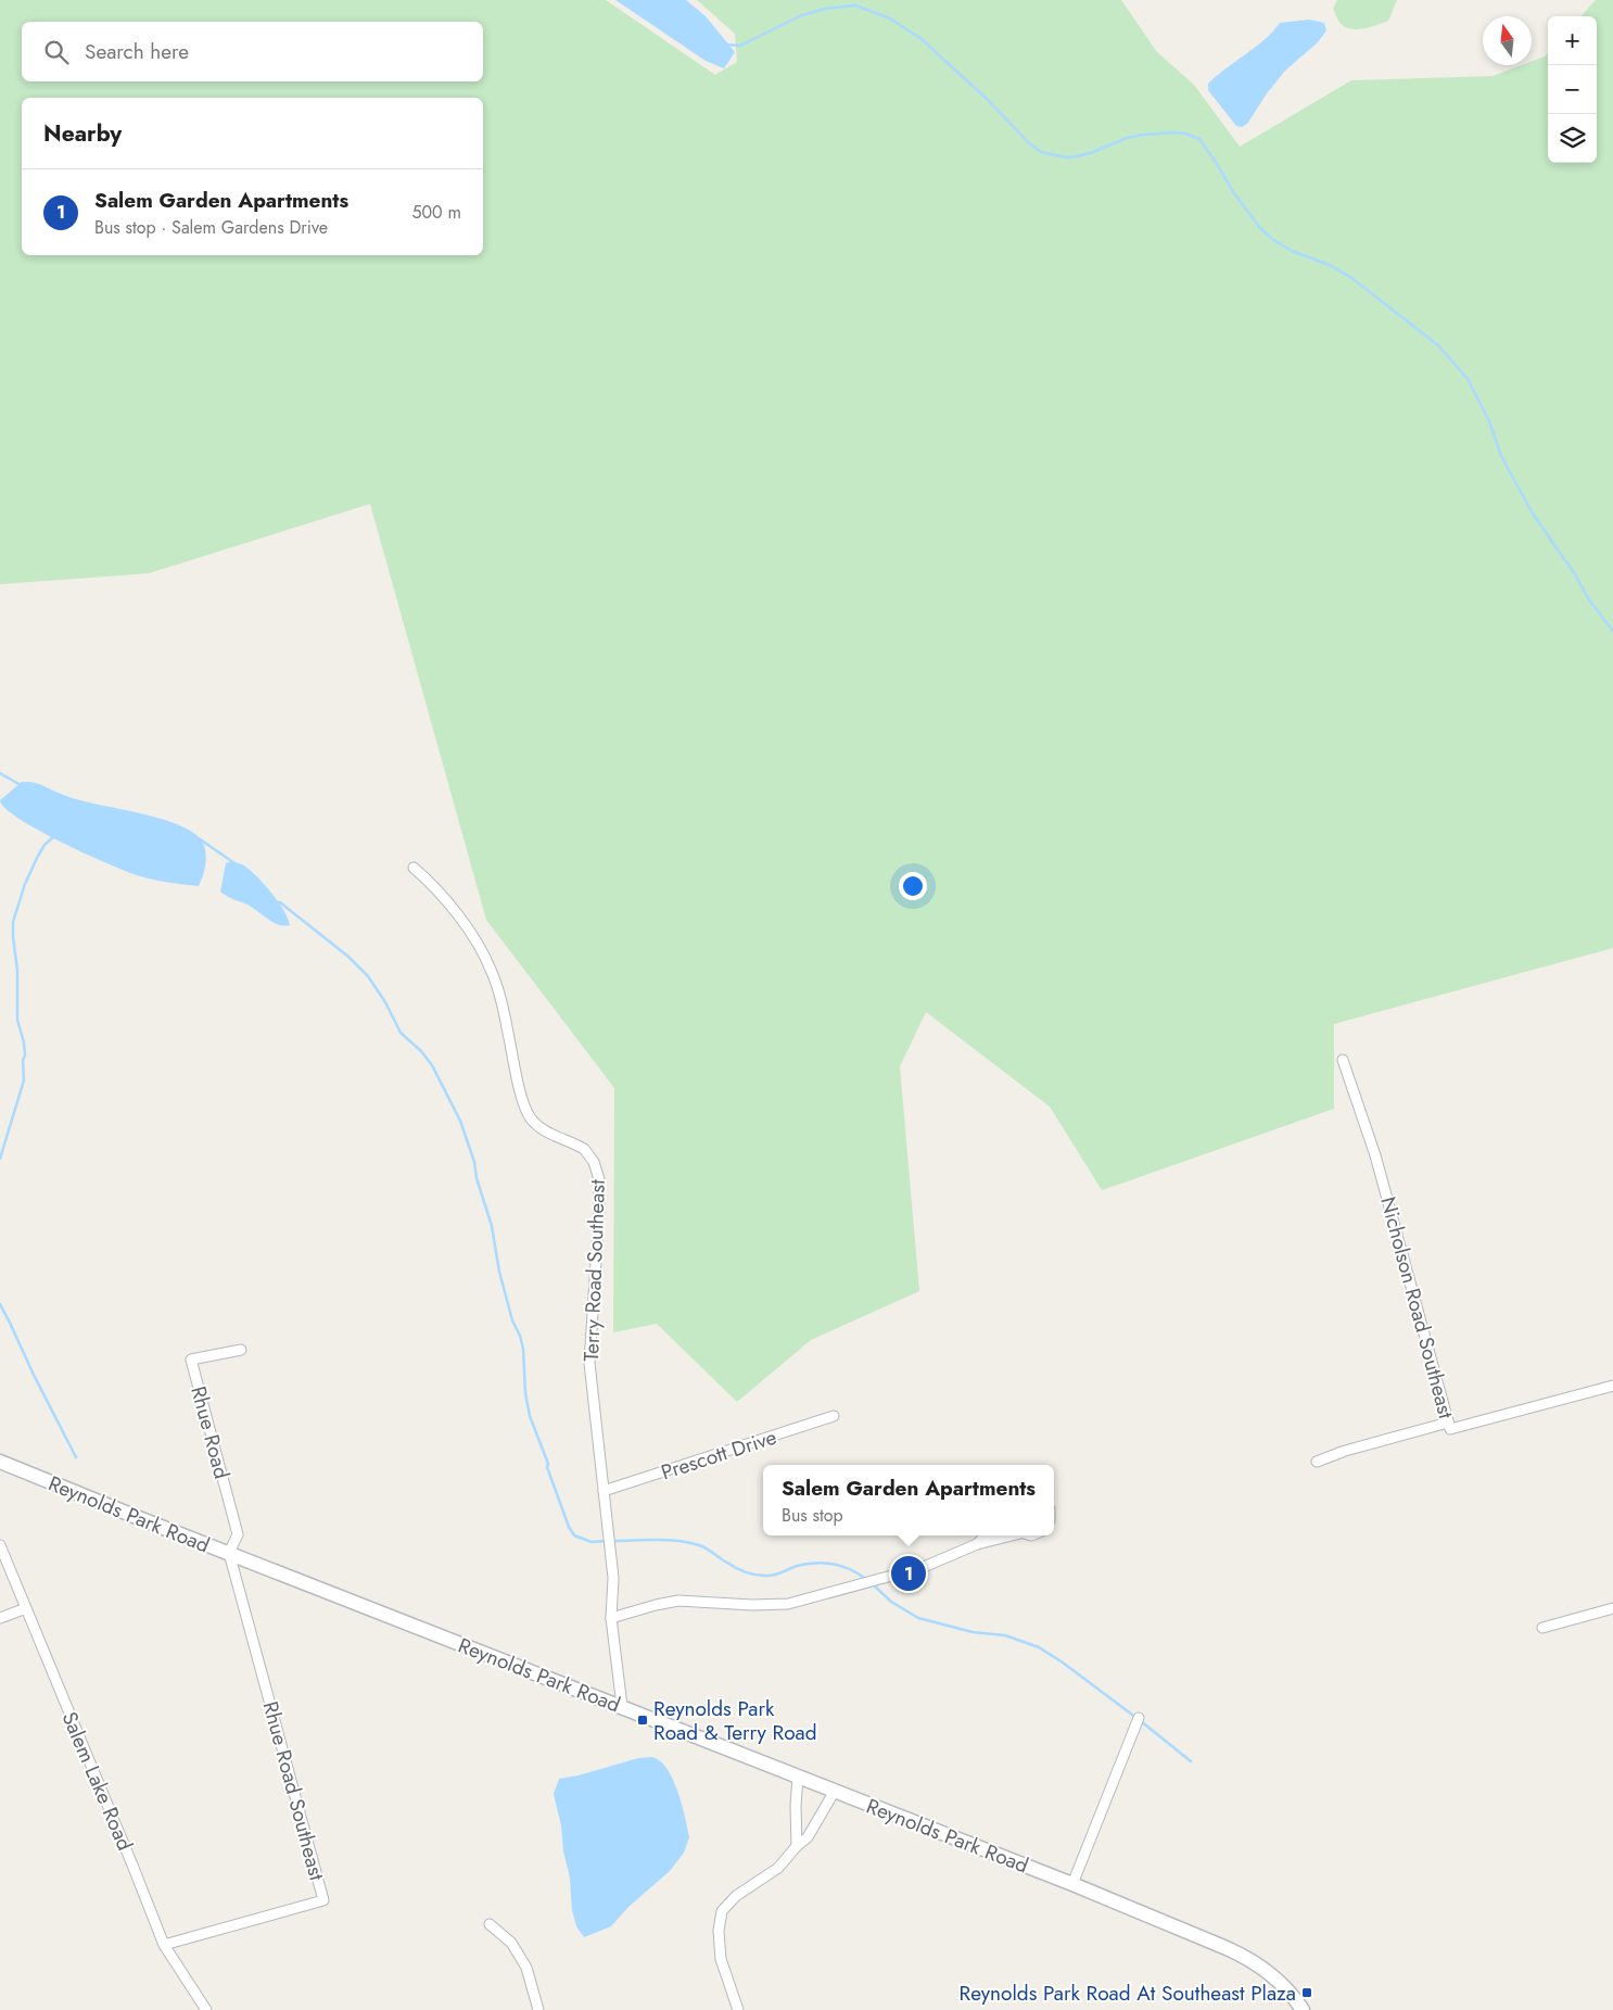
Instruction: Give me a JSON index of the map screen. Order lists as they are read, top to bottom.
{
  "streets": {
    "main road": ["Reynolds Park Road"],
    "street": [
      "Terry Road Southeast",
      "Nicholson Road Southeast",
      "Rhue Road",
      "Prescott Drive",
      "Salem Lake Road",
      "Rhue Road Southeast"
    ]
  },
  "crossings": [
    ["Terry Road Southeast", "Prescott Drive"],
    ["Terry Road Southeast", "Reynolds Park Road"],
    ["Rhue Road", "Reynolds Park Road"],
    ["Rhue Road", "Rhue Road Southeast"],
    ["Reynolds Park Road", "Rhue Road Southeast"],
    ["Salem Lake Road", "Rhue Road Southeast"]
  ],
  "places": {
    "transit": ["Reynolds Park Road & Terry Road", "Reynolds Park Road At Southeast Plaza"]
  },
  "north": "top",
  "page": {
    "map_buttons": ["+", "−"],
    "search": "Search here",
    "heading": "Nearby",
    "list": [
      {
        "mark": "1",
        "name": "Salem Garden Apartments",
        "note": "Bus stop · Salem Gardens Drive",
        "value": "500 m"
      }
    ],
    "popup": ["Salem Garden Apartments", "Bus stop"],
    "pins": "1"
  }
}
